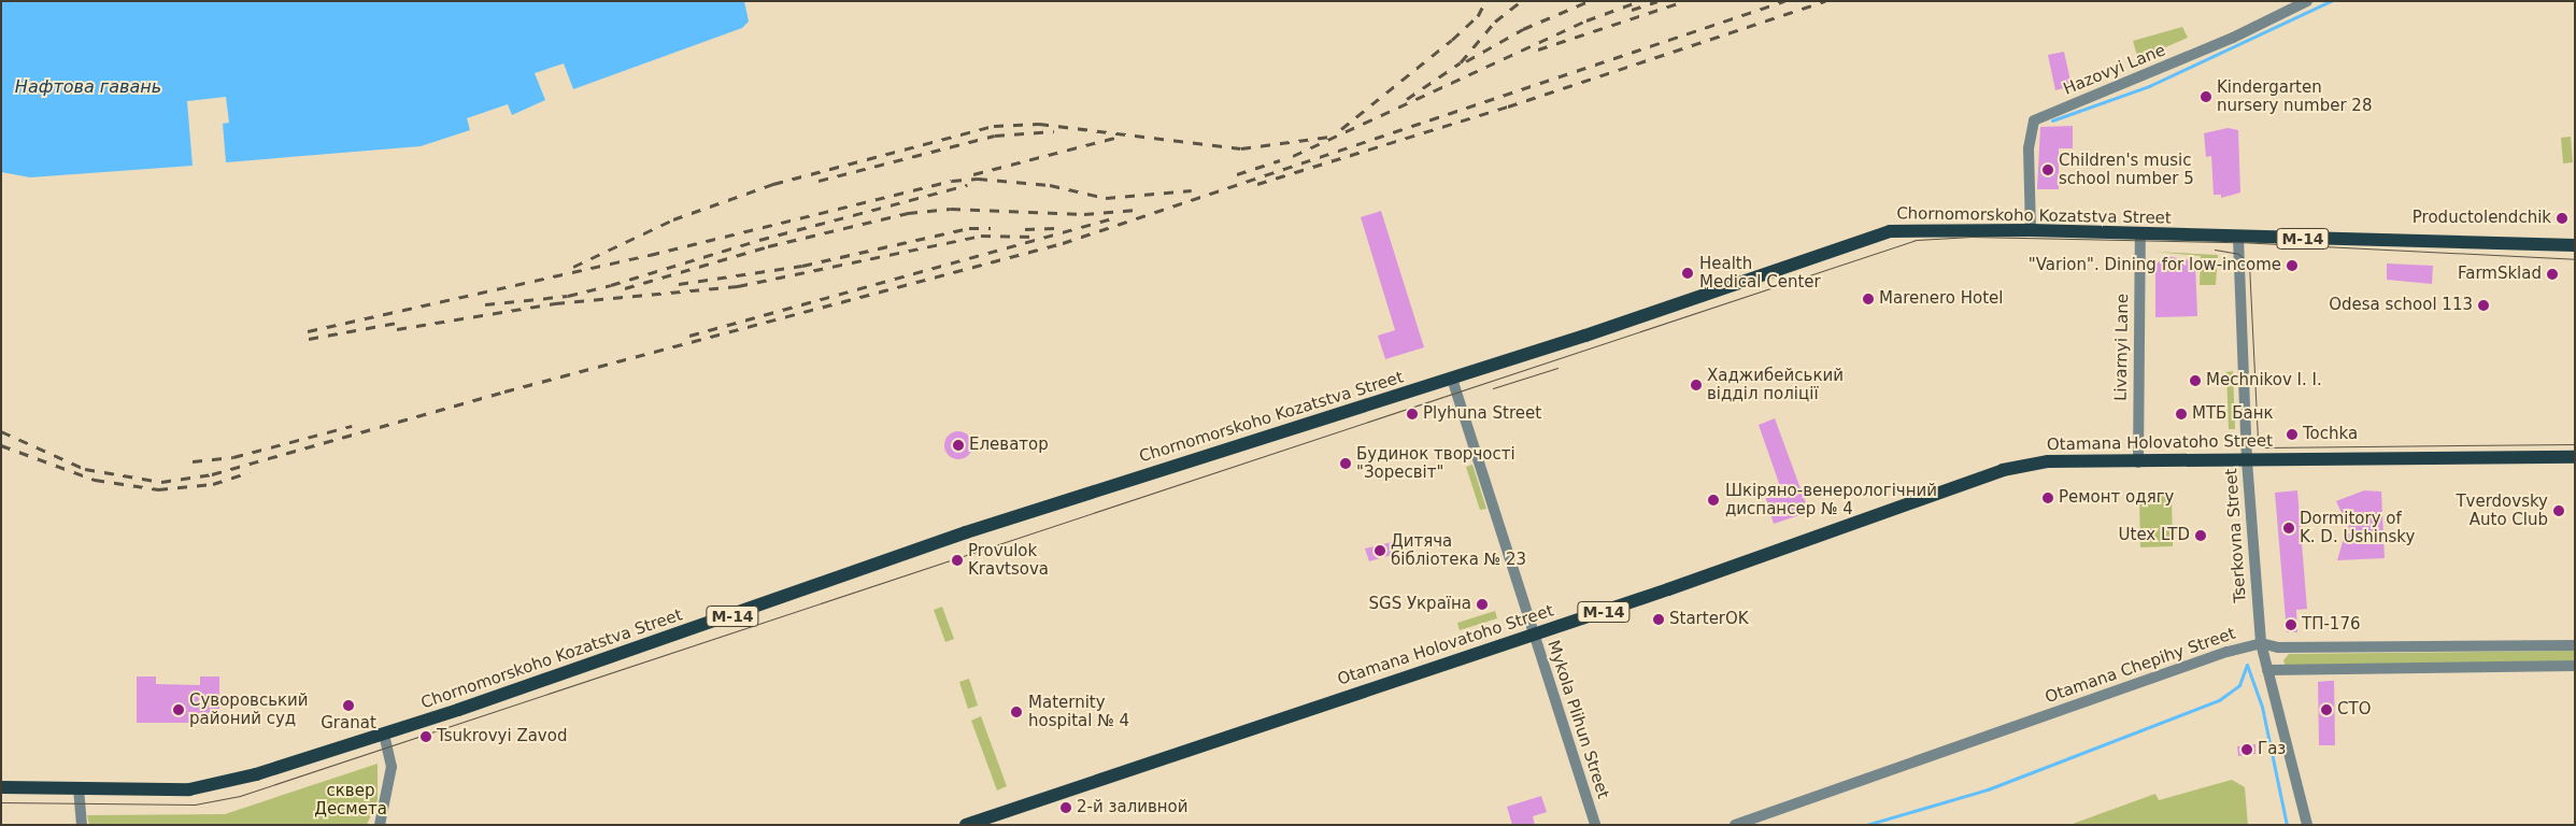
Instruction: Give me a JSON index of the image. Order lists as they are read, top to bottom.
{
  "streets": {
    "main road": ["Chornomorskoho Kozatstva Street", "М-14", "Otamana Holovatoho Street"],
    "street": [
      "Hazovyi Lane",
      "Livarnyi Lane",
      "Tserkovna Street",
      "Otamana Chepihy Street",
      "Mykola Plihun Street"
    ]
  },
  "crossings": [
    ["Hazovyi Lane", "Chornomorskoho Kozatstva Street"],
    ["Chornomorskoho Kozatstva Street", "Livarnyi Lane"],
    ["Chornomorskoho Kozatstva Street", "Tserkovna Street"],
    ["Chornomorskoho Kozatstva Street", "Mykola Plihun Street"],
    ["Livarnyi Lane", "Otamana Holovatoho Street"],
    ["Otamana Holovatoho Street", "Tserkovna Street"],
    ["Otamana Holovatoho Street", "Mykola Plihun Street"],
    ["Tserkovna Street", "Otamana Chepihy Street"]
  ],
  "water": ["Нафтова гавань"],
  "parks": ["сквер Десмета"],
  "places": [
    "Kindergarten nursery number 28",
    "Children's music school number 5",
    "Productolendchik",
    "\"Varion\". Dining for low-income",
    "Health Medical Center",
    "FarmSklad",
    "Marenero Hotel",
    "Odesa school 113",
    "Mechnikov I. І.",
    "Хаджибейський відділ поліції",
    "Plyhuna Street",
    "МТБ Банк",
    "Tochka",
    "Елеватор",
    "Будинок творчості \"Зоресвіт\"",
    "Ремонт одягу",
    "Шкіряно-венерологічний диспансер № 4",
    "Tverdovsky Auto Club",
    "Dormitory of K. D. Ushinsky",
    "Utex LTD",
    "Дитяча бібліотека № 23",
    "Provulok Kravtsova",
    "SGS Україна",
    "StarterOK",
    "ТП-176",
    "Granat",
    "Суворовський районий суд",
    "СТО",
    "Maternity hospital № 4",
    "Tsukrovyi Zavod",
    "Газ",
    "2-й заливной"
  ]
}
